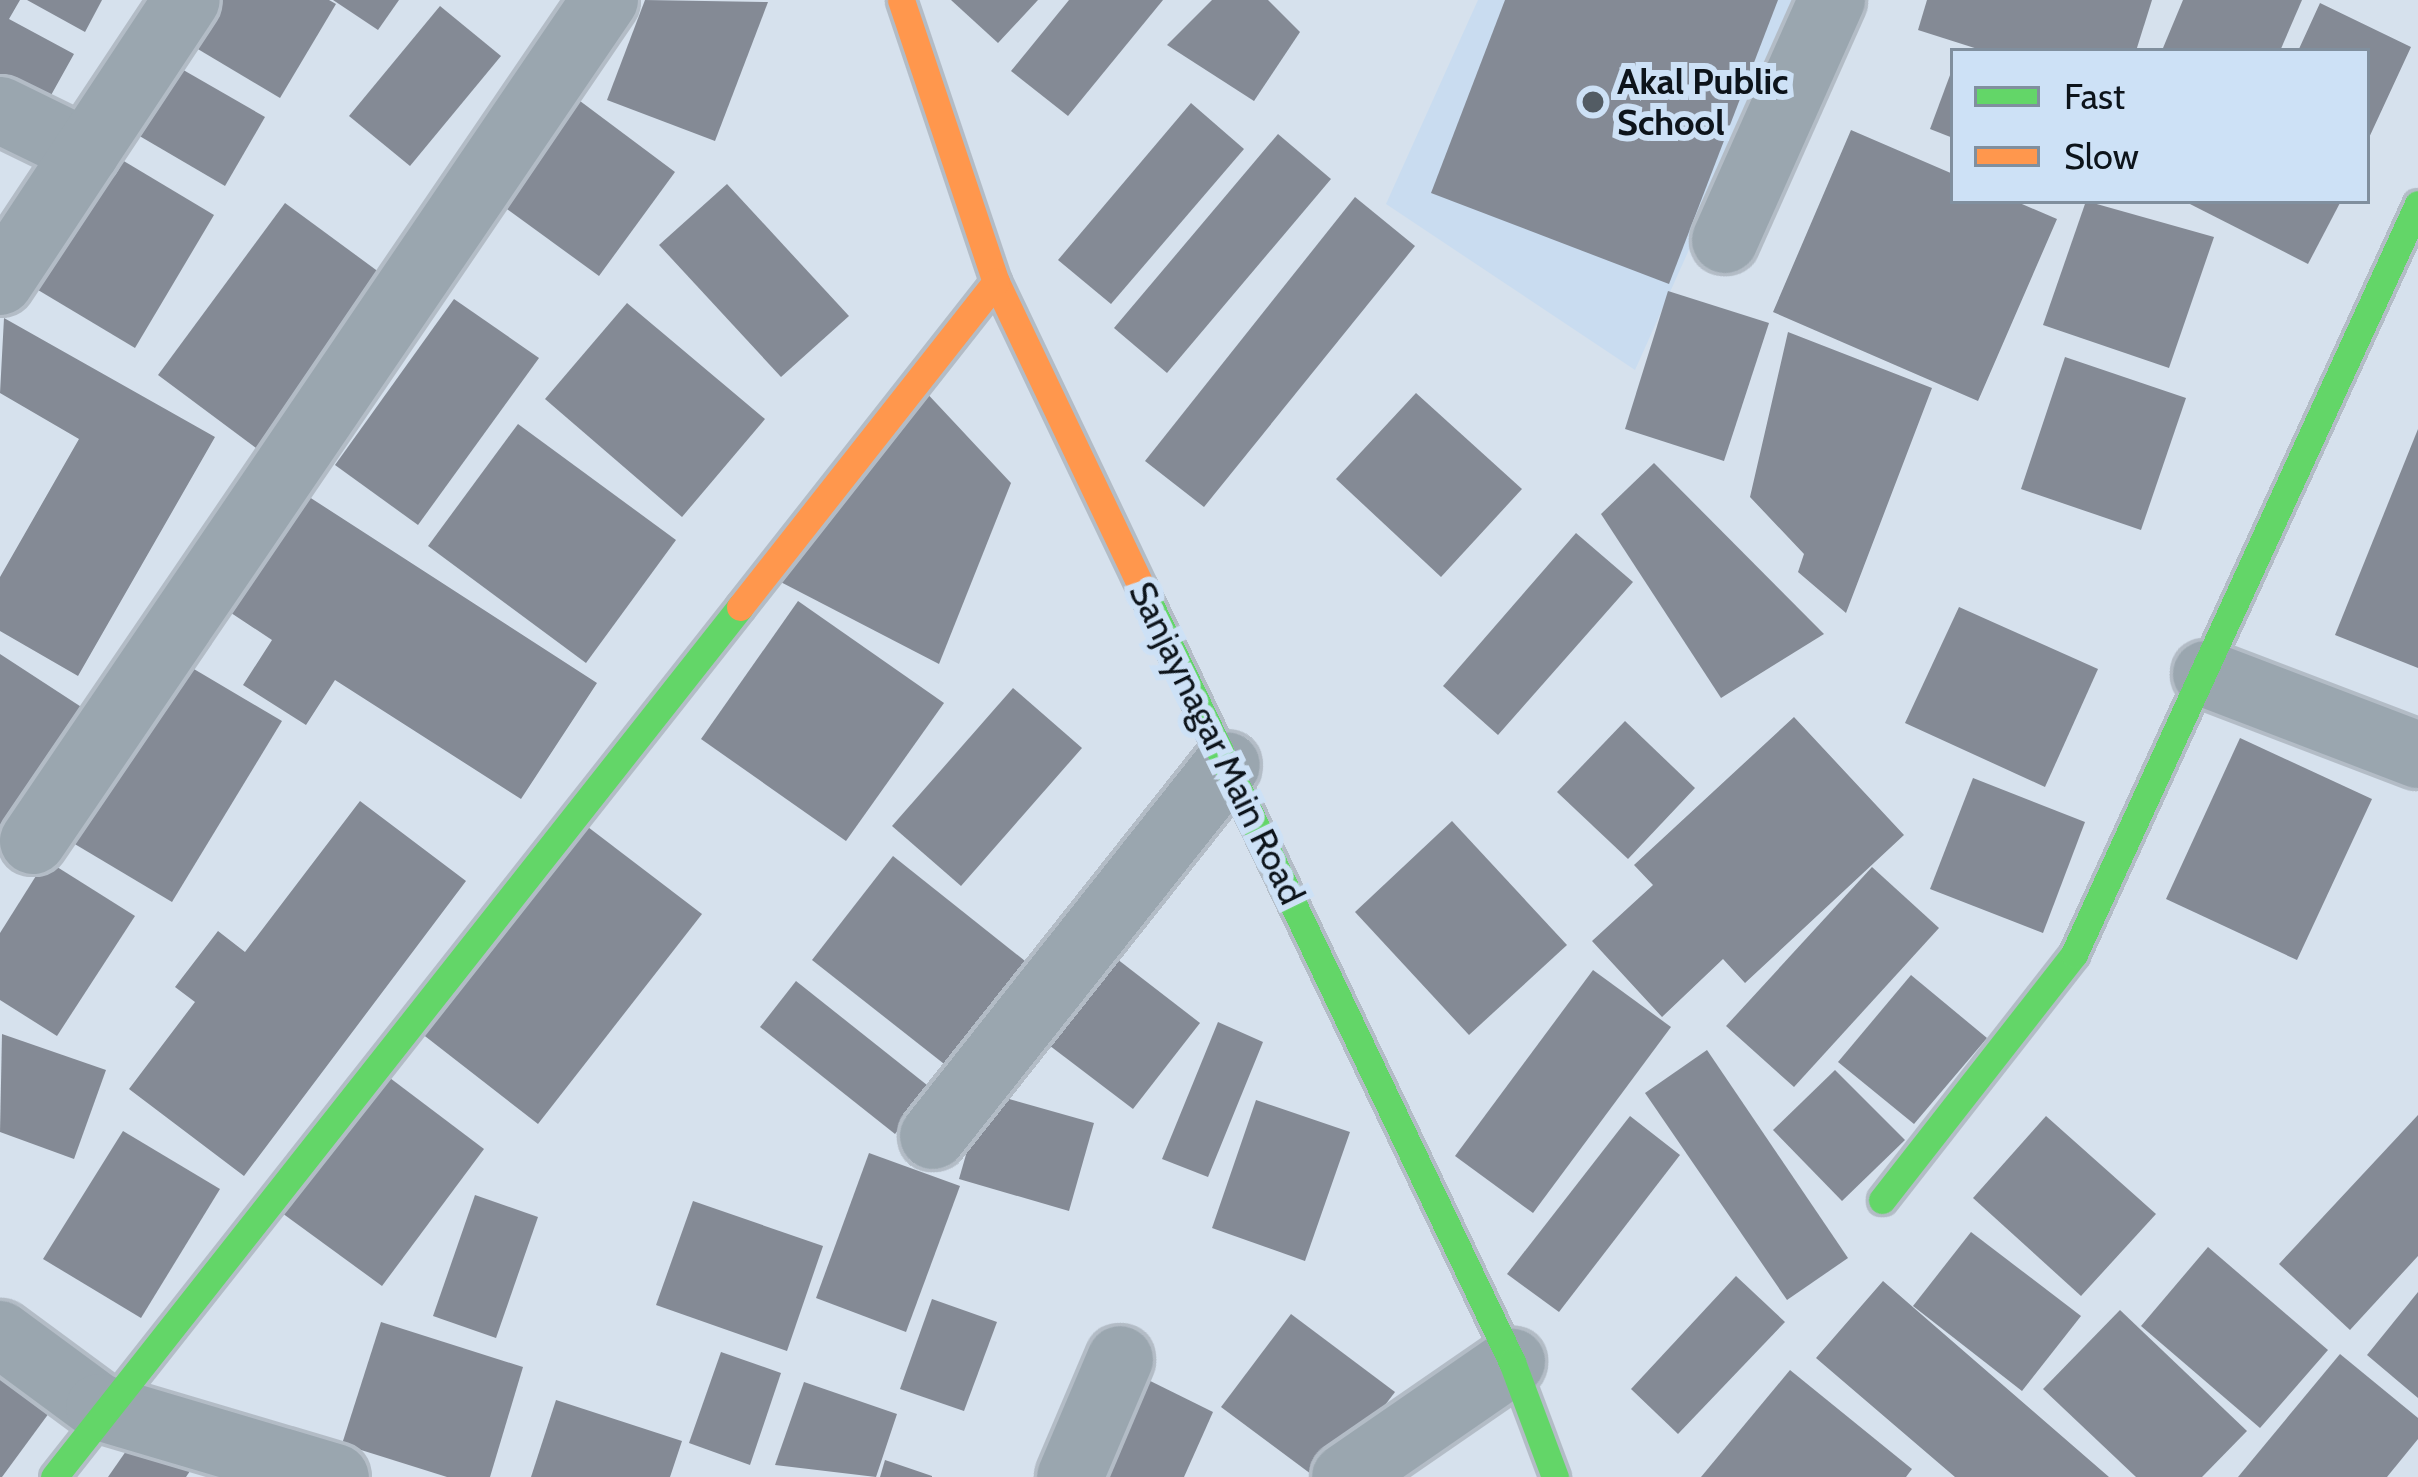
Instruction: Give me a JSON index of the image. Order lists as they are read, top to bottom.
{
  "streets": {
    "street": ["Sanjaynagar Main Road"]
  },
  "places": ["Akal Public School"],
  "legend": ["Fast", "Slow"]
}
